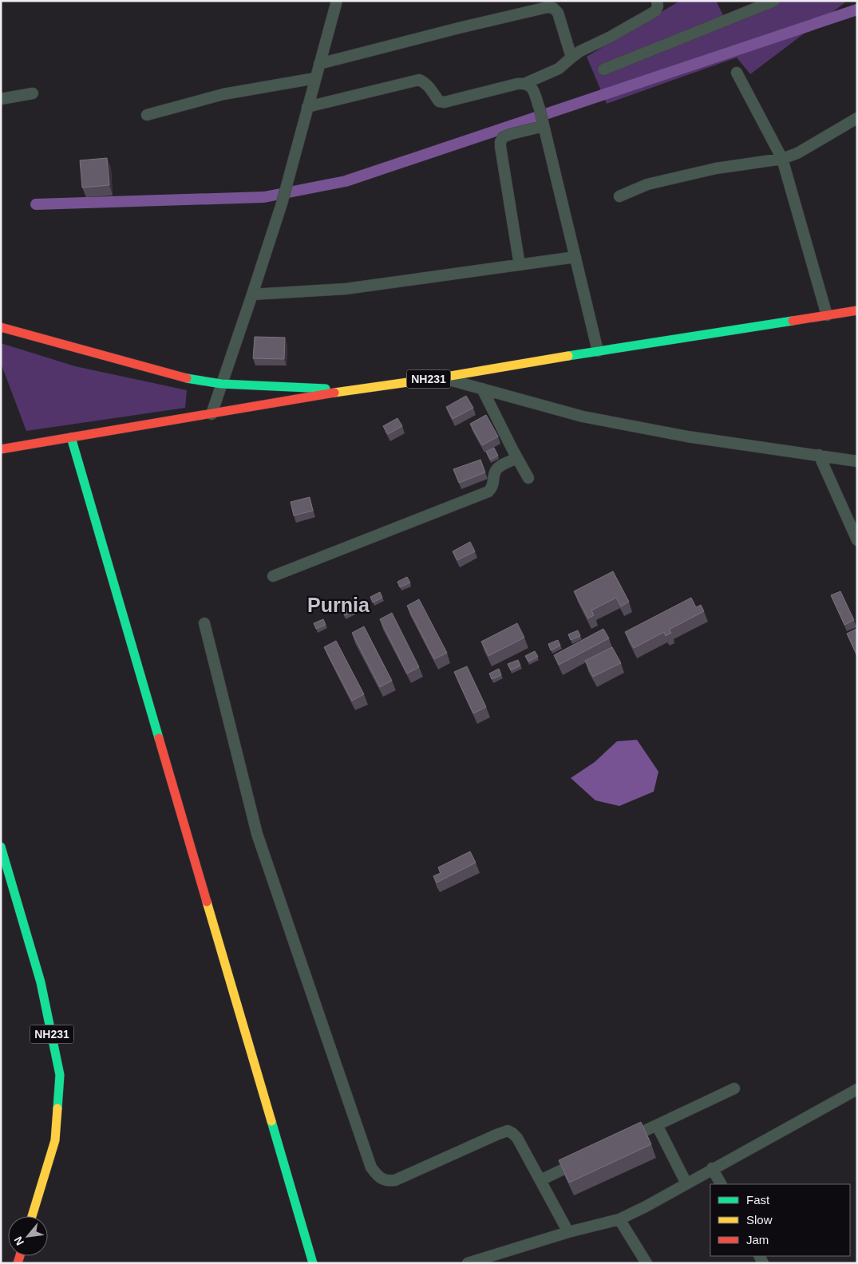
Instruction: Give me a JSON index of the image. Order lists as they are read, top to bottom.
{
  "streets": {
    "main road": ["NH231"]
  },
  "districts": ["Purnia"],
  "legend": ["Fast", "Slow", "Jam"],
  "north": "bottom left"
}
